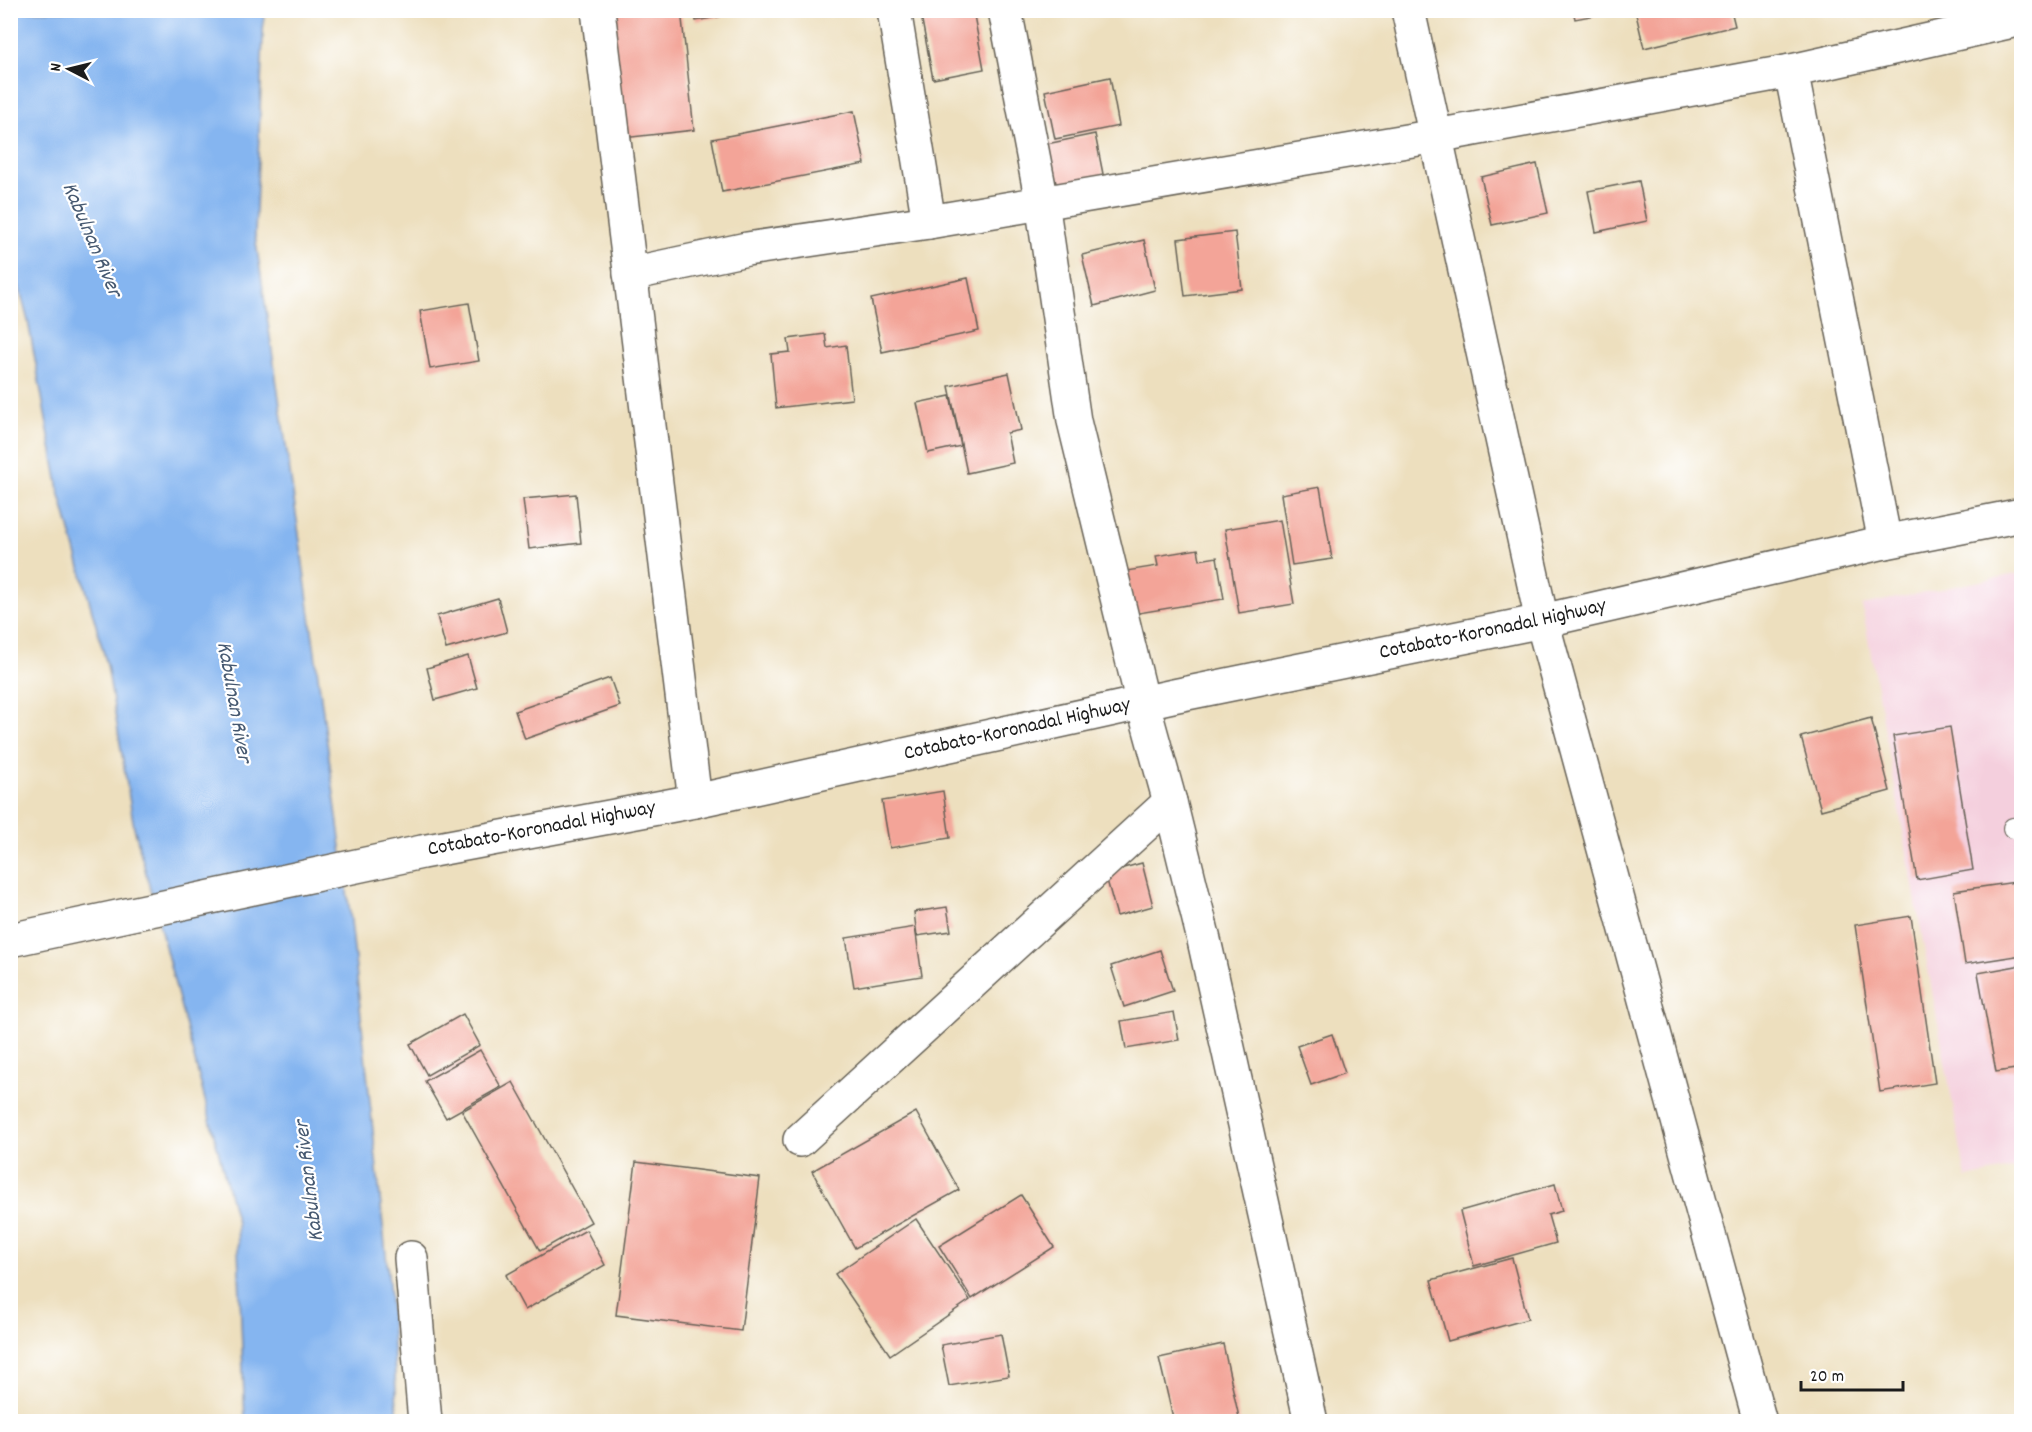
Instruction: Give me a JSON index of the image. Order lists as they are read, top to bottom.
{
  "streets": {
    "main road": ["Cotabato-Koronadal Highway"]
  },
  "water": ["Kabulnan River"],
  "scale_bar": "20 m",
  "north": "left"
}
